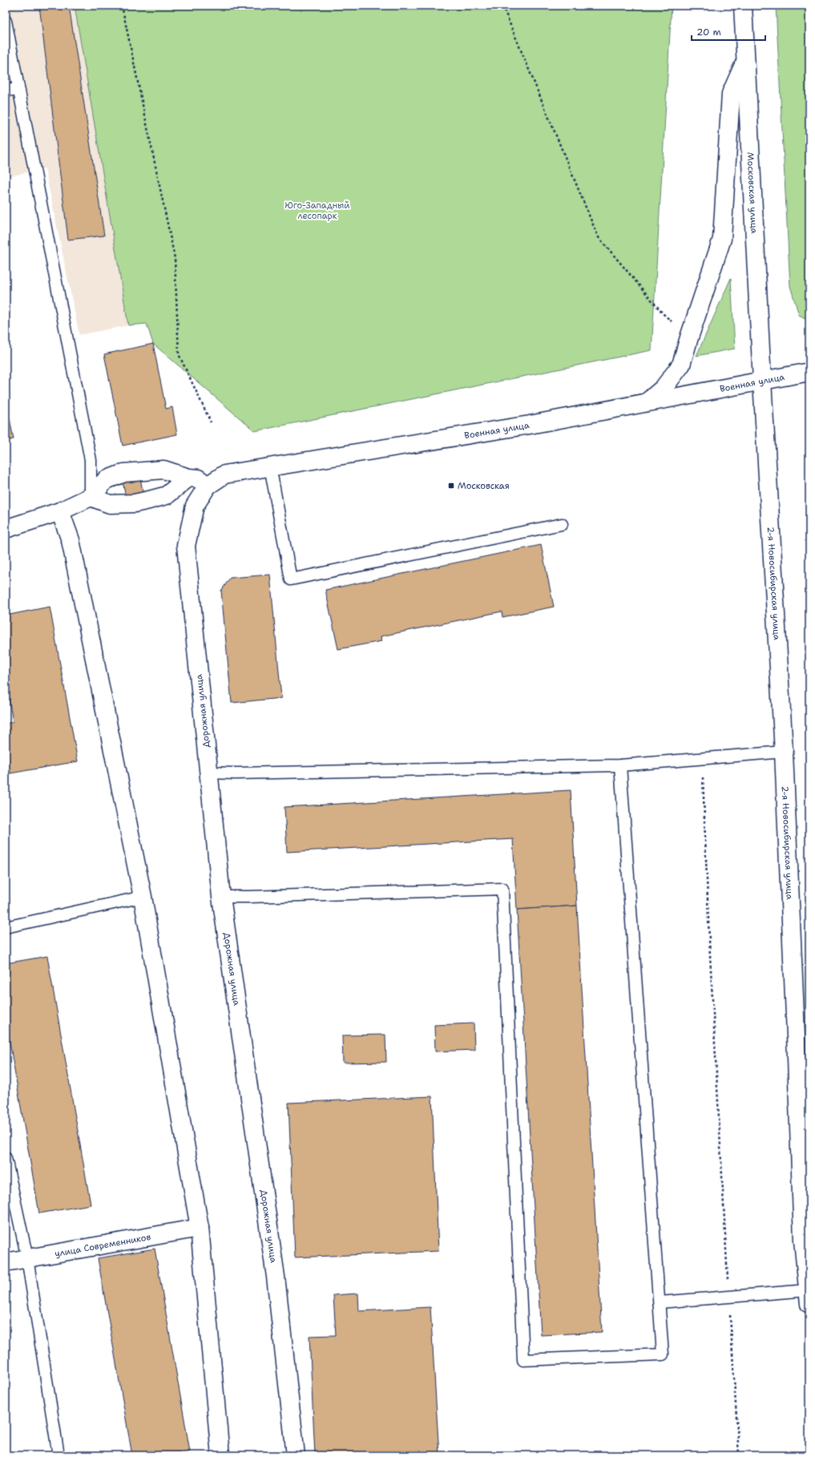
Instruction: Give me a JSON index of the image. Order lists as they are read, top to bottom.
{
  "streets": {
    "street": [
      "Московская улица",
      "Военная улица",
      "2-я Новосибирская улица",
      "Дорожная улица",
      "улица Современников"
    ]
  },
  "crossings": [
    ["Московская улица", "Военная улица"],
    ["Московская улица", "2-я Новосибирская улица"],
    ["Военная улица", "2-я Новосибирская улица"],
    ["Военная улица", "Дорожная улица"]
  ],
  "parks": ["Юго-Западный лесопарк"],
  "places": {
    "transit": ["Московская"]
  },
  "scale_bar": "20 m"
}
